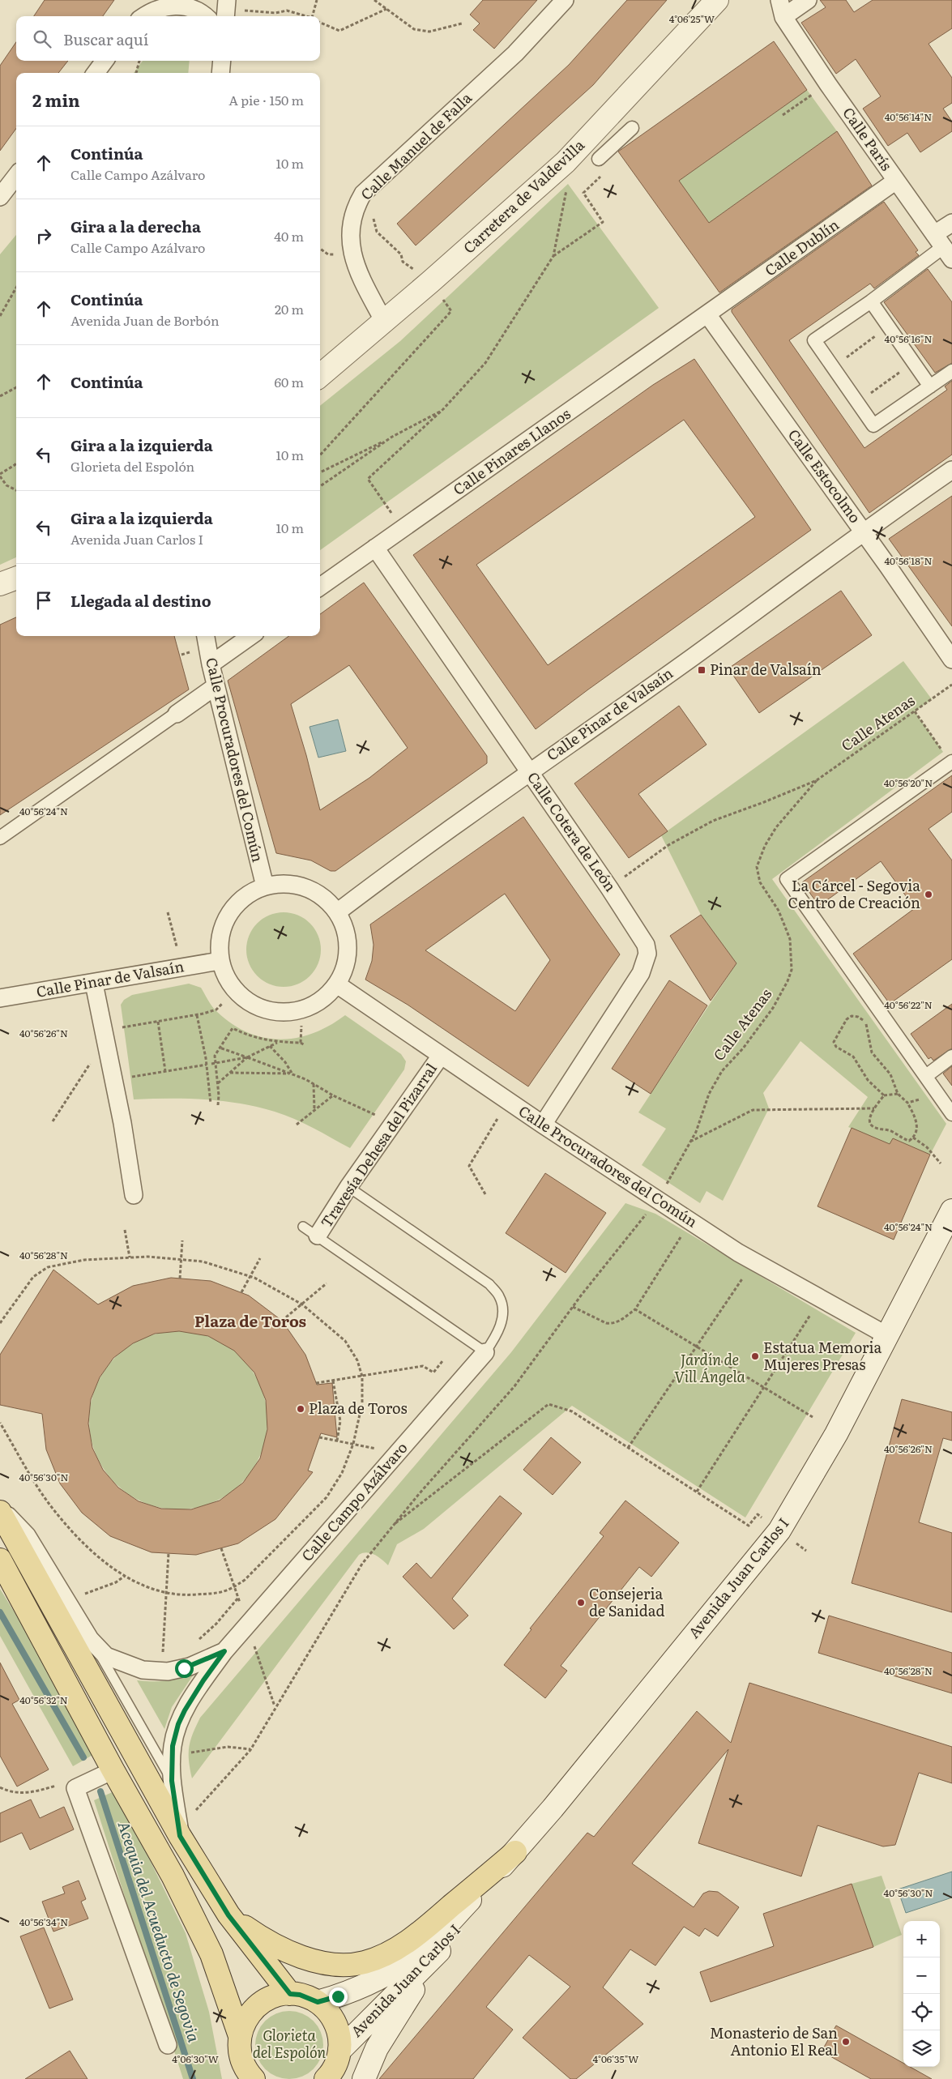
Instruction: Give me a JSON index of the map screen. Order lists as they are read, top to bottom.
{
  "streets": {
    "main road": ["Carretera de Valdevilla", "Avenida Juan Carlos I"],
    "street": [
      "Calle París",
      "Calle Manuel de Falla",
      "Calle Dublín",
      "Calle Pinares Llanos",
      "Calle Estocolmo",
      "Calle Pinar de Valsaín",
      "Calle Procuradores del Común",
      "Calle Cotera de León",
      "Travesía Dehesa del Pizarral",
      "Calle Campo Azálvaro"
    ],
    "path": ["Calle Atenas"]
  },
  "crossings": [
    ["Calle París", "Calle Dublín"],
    ["Calle Manuel de Falla", "Carretera de Valdevilla"],
    ["Calle Dublín", "Calle Pinares Llanos"],
    ["Calle Dublín", "Calle Estocolmo"],
    ["Calle Pinares Llanos", "Calle Estocolmo"],
    ["Calle Pinares Llanos", "Calle Cotera de León"],
    ["Calle Estocolmo", "Calle Pinar de Valsaín"],
    ["Calle Pinar de Valsaín", "Calle Procuradores del Común"],
    ["Calle Pinar de Valsaín", "Calle Cotera de León"],
    ["Calle Atenas", "Calle Procuradores del Común"],
    ["Calle Atenas", "Calle Cotera de León"],
    ["Calle Procuradores del Común", "Calle Cotera de León"],
    ["Calle Procuradores del Común", "Travesía Dehesa del Pizarral"],
    ["Calle Procuradores del Común", "Avenida Juan Carlos I"],
    ["Travesía Dehesa del Pizarral", "Calle Campo Azálvaro"]
  ],
  "districts": ["Plaza de Toros"],
  "water": ["Acequia del Acueducto de Segovia"],
  "parks": ["Jardín de Vill Ángela", "Glorieta del Espolón"],
  "places": {
    "transit": ["Pinar de Valsaín"],
    "other": [
      "La Cárcel - Segovia Centro de Creación",
      "Estatua Memoria Mujeres Presas",
      "Plaza de Toros",
      "Consejeria de Sanidad",
      "Monasterio de San Antonio El Real"
    ]
  },
  "page": {
    "search": "Buscar aquí",
    "heading": ["2 min", "A pie · 150 m"],
    "list": [
      ["Continúa", "Calle Campo Azálvaro", "10 m"],
      ["Gira a la derecha", "Calle Campo Azálvaro", "40 m"],
      ["Continúa", "Avenida Juan de Borbón", "20 m"],
      ["Continúa", "60 m"],
      ["Gira a la izquierda", "Glorieta del Espolón", "10 m"],
      ["Gira a la izquierda", "Avenida Juan Carlos I", "10 m"],
      "Llegada al destino"
    ],
    "map_buttons": ["+", "−"]
  },
  "coordinates": [
    "4°06'25\"W",
    "40°56'14\"N",
    "40°56'16\"N",
    "40°56'18\"N",
    "40°56'20\"N",
    "40°56'24\"N",
    "40°56'22\"N",
    "40°56'26\"N",
    "40°56'28\"N",
    "40°56'30\"N",
    "40°56'32\"N",
    "40°56'34\"N",
    "4°06'30\"W",
    "4°06'35\"W"
  ]
}
